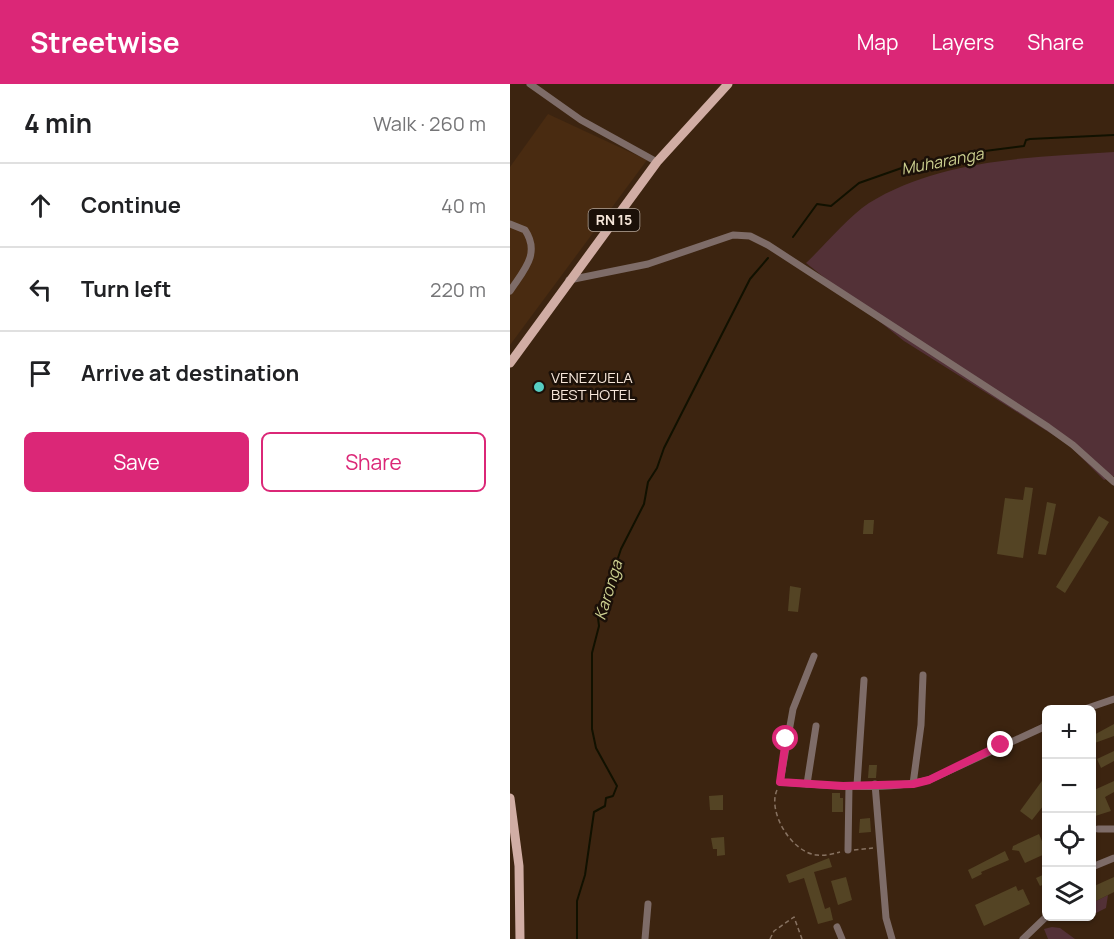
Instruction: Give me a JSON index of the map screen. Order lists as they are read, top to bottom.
{
  "streets": {
    "main road": ["RN 15"]
  },
  "water": ["Muharanga", "Karonga"],
  "places": ["VENEZUELA BEST HOTEL"],
  "page": {
    "header": "Streetwise",
    "nav": ["Map", "Layers", "Share"],
    "heading": ["4 min", "Walk · 260 m"],
    "list": [
      ["Continue", "40 m"],
      ["Turn left", "220 m"],
      "Arrive at destination"
    ],
    "buttons": ["Save", "Share"],
    "map_buttons": ["+", "−"]
  }
}
